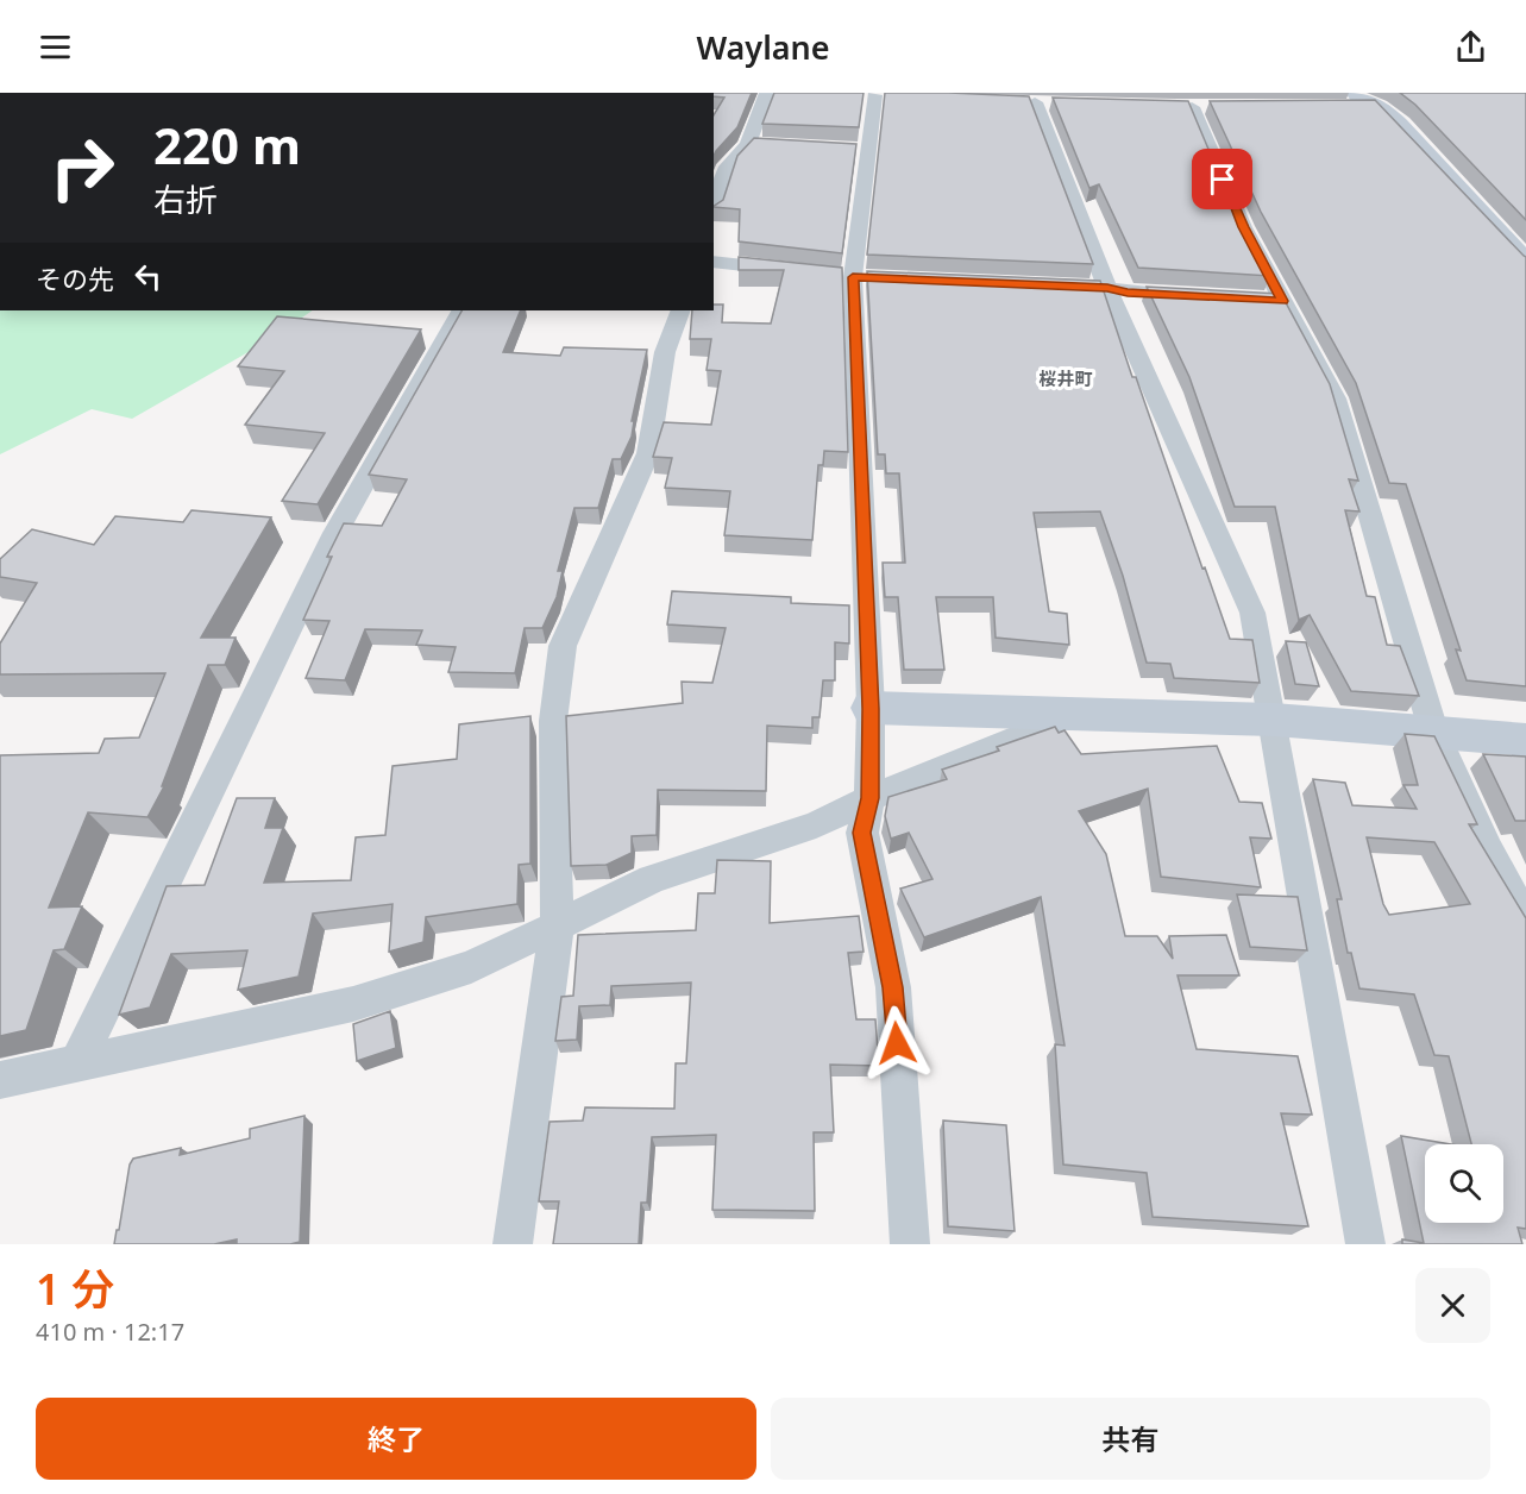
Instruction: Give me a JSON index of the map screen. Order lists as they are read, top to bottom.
{
  "districts": ["桜井町"],
  "page": {
    "header": "Waylane",
    "turn": ["220 m", "右折"],
    "then": "その先",
    "heading": ["1 分", "410 m · 12:17"],
    "buttons": ["終了", "共有"]
  }
}
